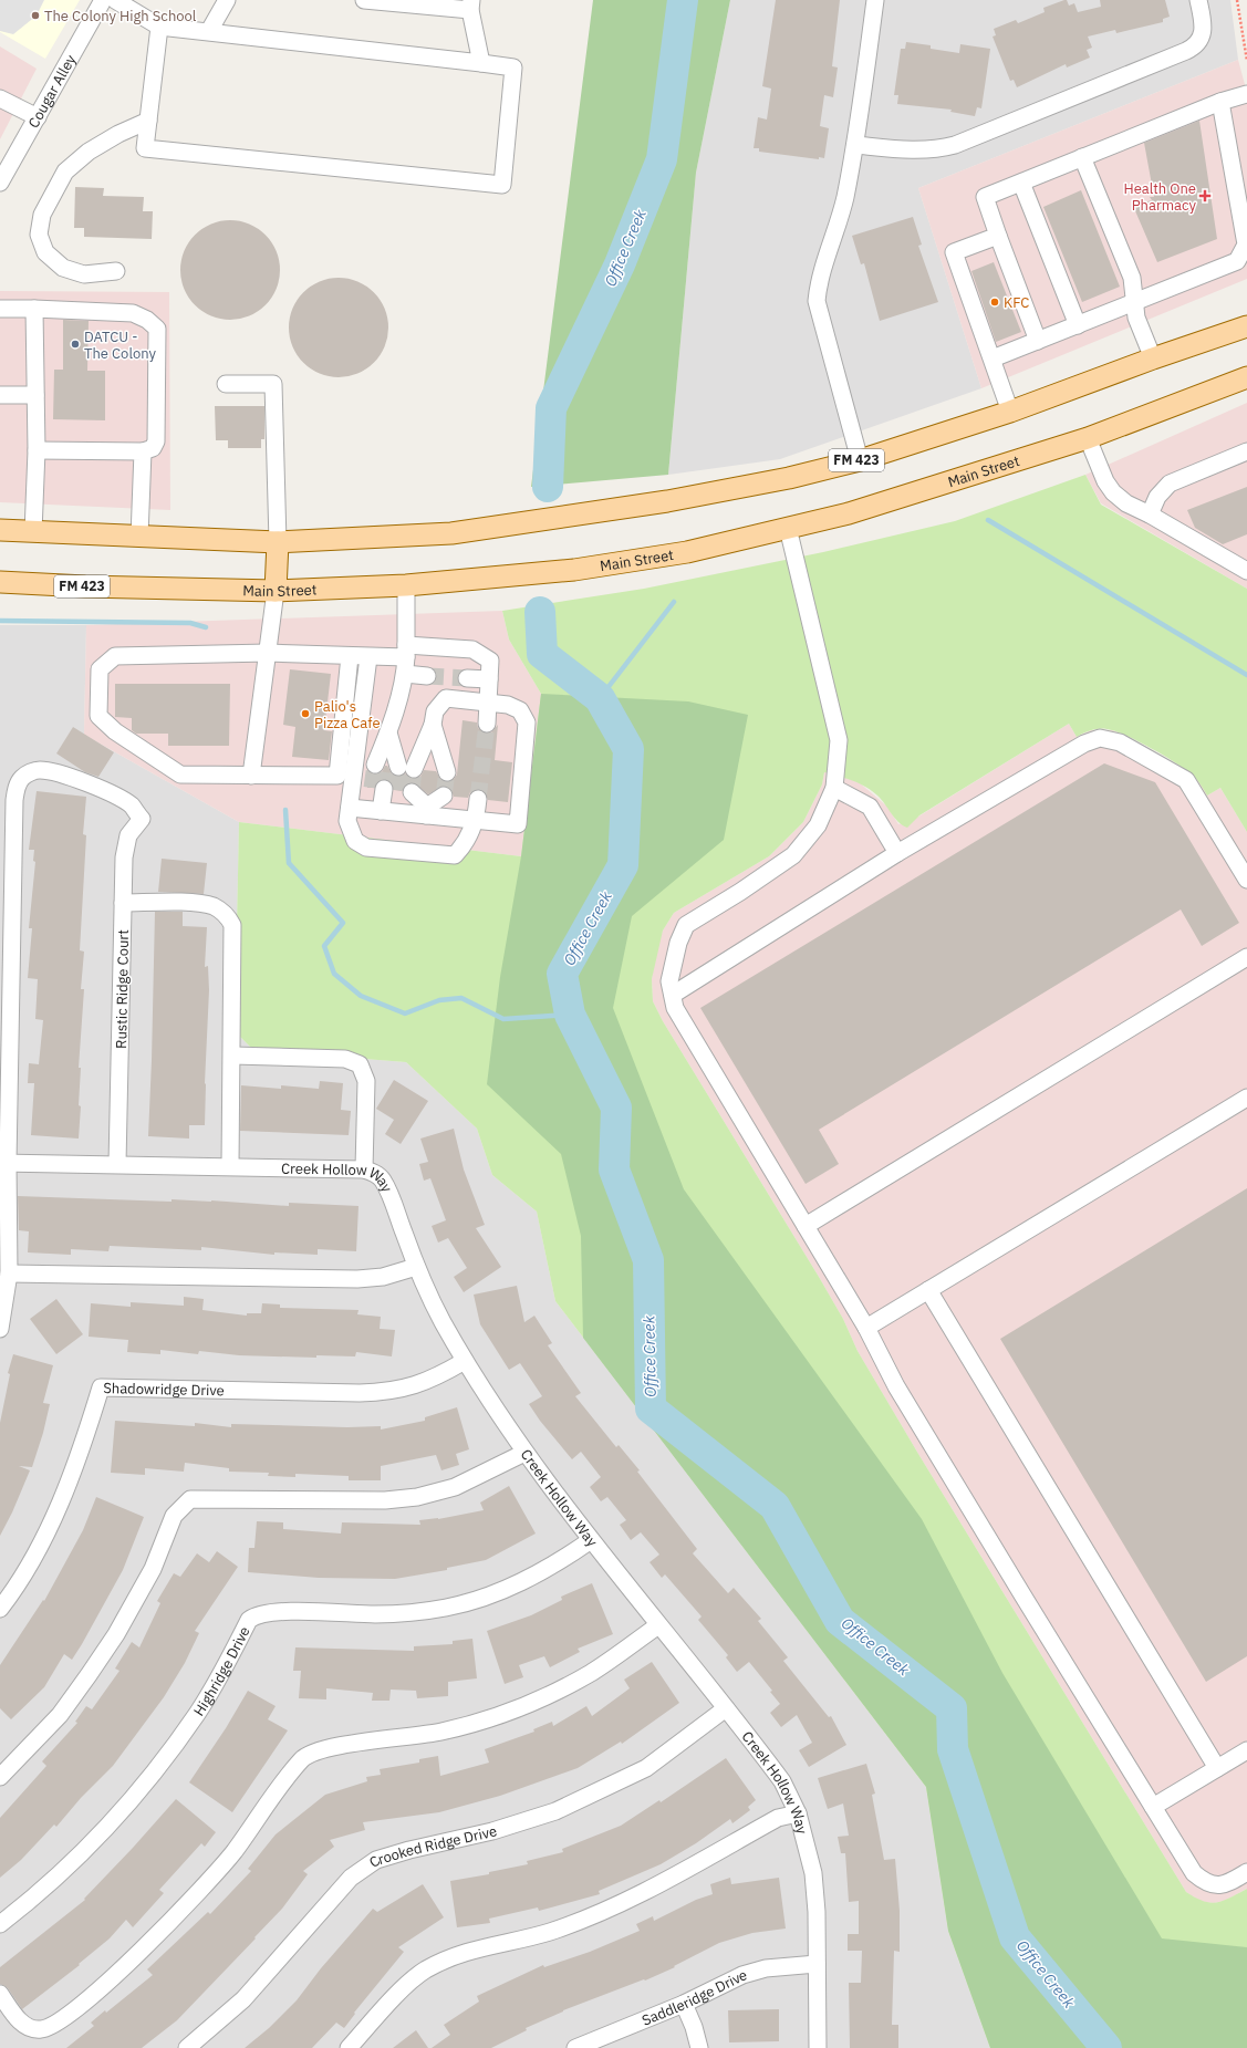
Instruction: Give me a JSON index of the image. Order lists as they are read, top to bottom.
{
  "streets": {
    "main road": ["FM 423", "Main Street"],
    "street": [
      "Cougar Alley",
      "Rustic Ridge Court",
      "Creek Hollow Way",
      "Shadowridge Drive",
      "Highridge Drive",
      "Crooked Ridge Drive",
      "Saddleridge Drive"
    ]
  },
  "crossings": [
    ["Rustic Ridge Court", "Creek Hollow Way"],
    ["Creek Hollow Way", "Shadowridge Drive"],
    ["Creek Hollow Way", "Highridge Drive"],
    ["Creek Hollow Way", "Crooked Ridge Drive"],
    ["Creek Hollow Way", "Saddleridge Drive"]
  ],
  "water": ["Office Creek"],
  "places": {
    "other": [
      "The Colony High School",
      "KFC",
      "DATCU - The Colony",
      "Palio's Pizza Cafe"
    ],
    "health": ["Health One Pharmacy"]
  }
}
